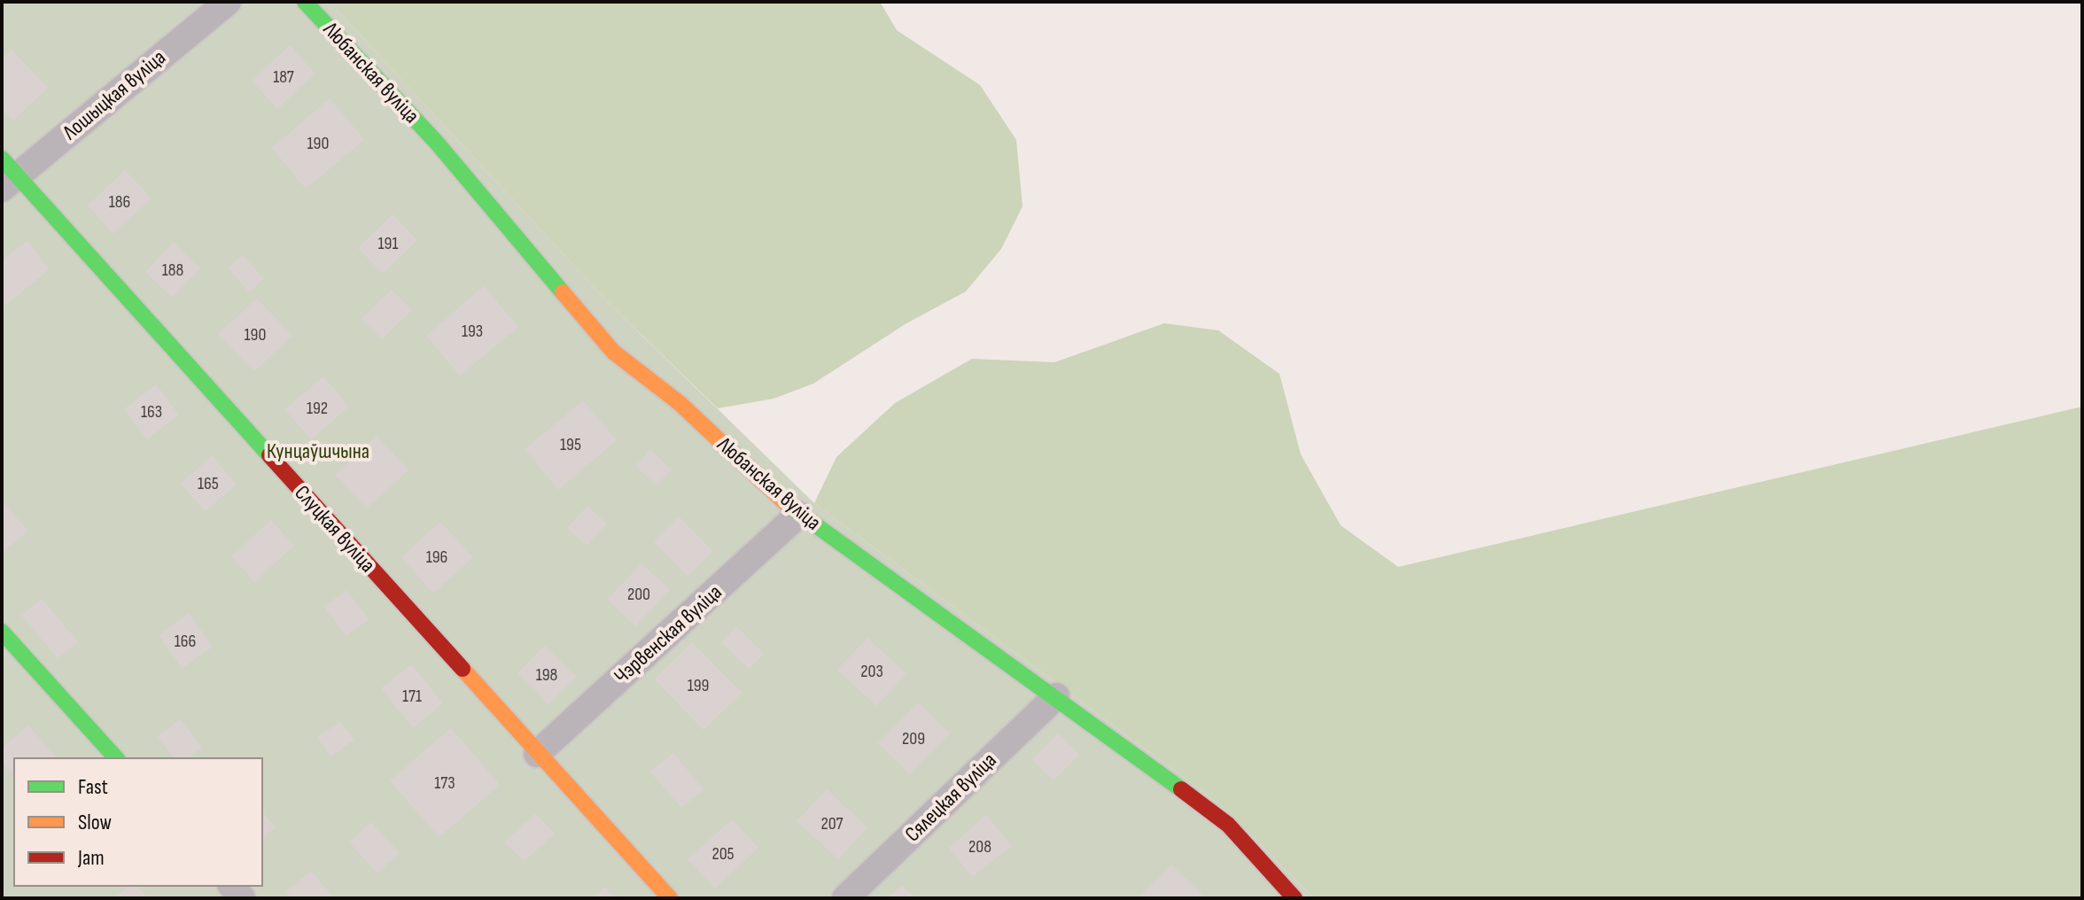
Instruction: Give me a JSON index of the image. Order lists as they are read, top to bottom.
{
  "streets": {
    "street": [
      "Любанская вуліца",
      "Лошыцкая вуліца",
      "Слуцкая вуліца",
      "Чэрвенская вуліца",
      "Сялецкая вуліца"
    ]
  },
  "crossings": [
    ["Любанская вуліца", "Чэрвенская вуліца"],
    ["Любанская вуліца", "Сялецкая вуліца"],
    ["Лошыцкая вуліца", "Слуцкая вуліца"],
    ["Слуцкая вуліца", "Чэрвенская вуліца"]
  ],
  "parks": ["Кунцаўшчына"],
  "house_numbers": [
    "187",
    "190",
    "186",
    "191",
    "188",
    "193",
    "190",
    "192",
    "163",
    "195",
    "165",
    "196",
    "200",
    "166",
    "203",
    "198",
    "199",
    "171",
    "209",
    "173",
    "207",
    "208",
    "205"
  ],
  "legend": ["Fast", "Slow", "Jam"]
}
